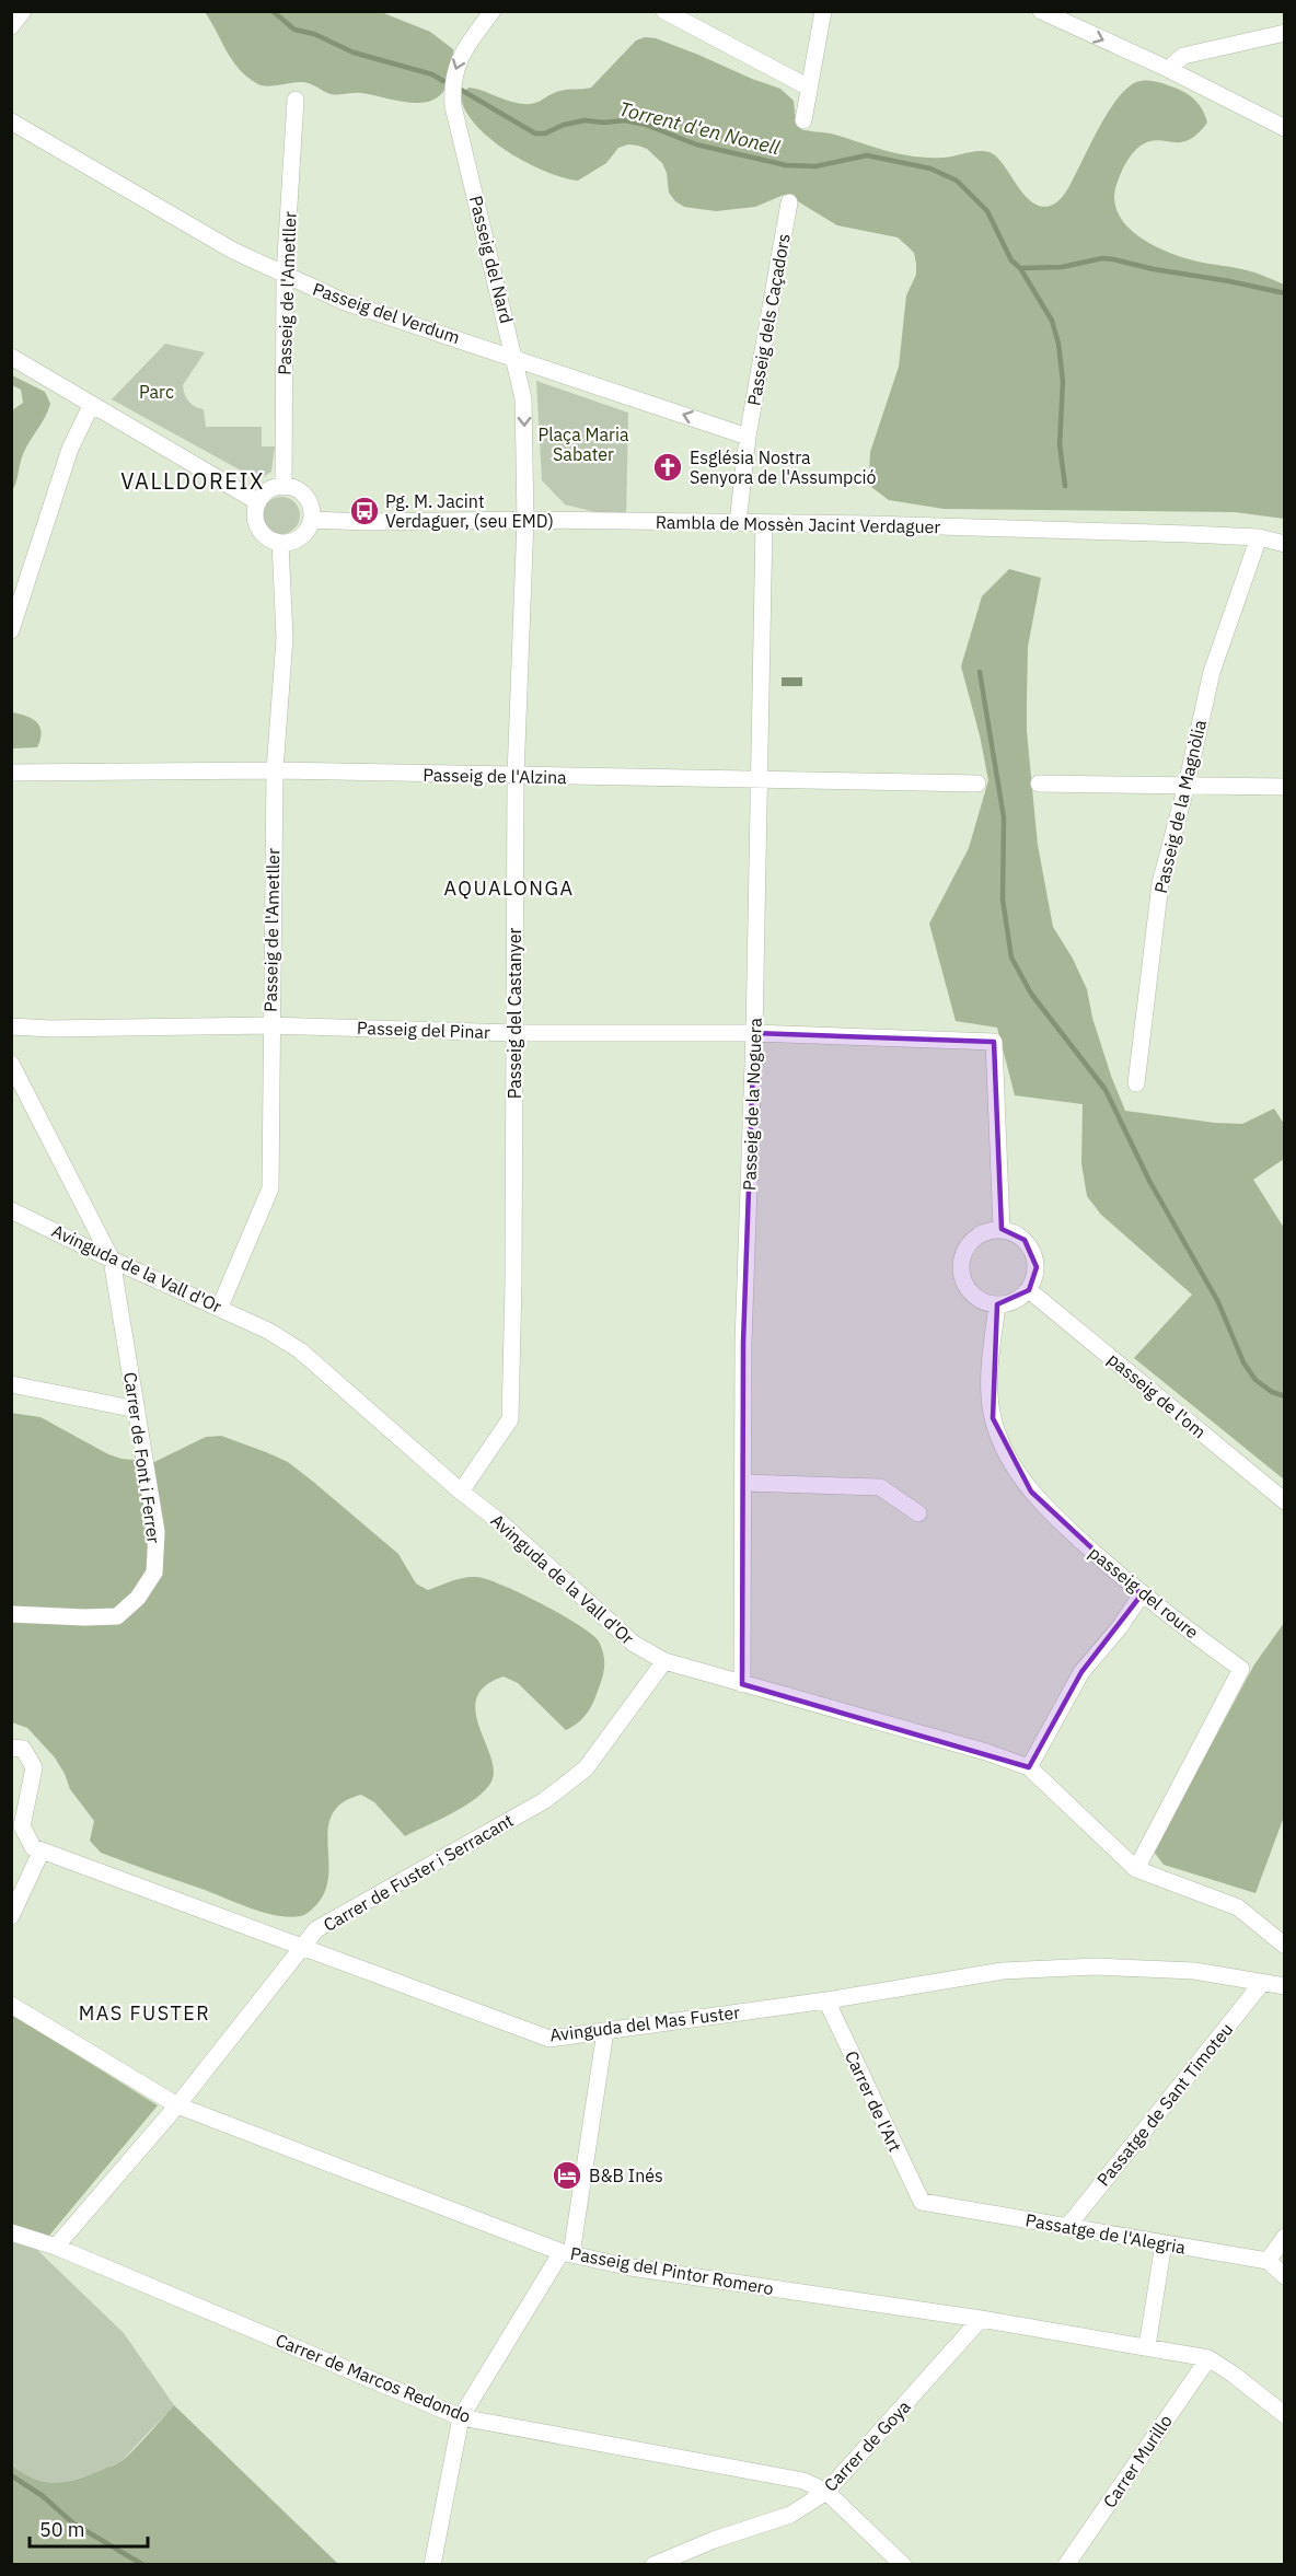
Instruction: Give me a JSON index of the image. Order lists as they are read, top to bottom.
{
  "streets": {
    "street": [
      "Passeig del Nard",
      "Passeig de l'Ametller",
      "Passeig del Verdum",
      "Passeig dels Caçadors",
      "Rambla de Mossèn Jacint Verdaguer",
      "Passeig de l'Alzina",
      "Passeig de la Magnòlia",
      "Passeig del Castanyer",
      "Passeig del Pinar",
      "Passeig de la Noguera",
      "Avinguda de la Vall d'Or",
      "passeig de l'om",
      "Carrer de Font i Ferrer",
      "passeig del roure",
      "Carrer de Fuster i Serracant",
      "Avinguda del Mas Fuster",
      "Carrer de l'Art",
      "Passatge de Sant Timoteu",
      "Passatge de l'Alegria",
      "Passeig del Pintor Romero",
      "Carrer de Marcos Redondo",
      "Carrer de Goya",
      "Carrer Murillo"
    ]
  },
  "crossings": [
    ["Passeig del Nard", "Passeig del Verdum"],
    ["Passeig del Nard", "Rambla de Mossèn Jacint Verdaguer"],
    ["Passeig del Nard", "Passeig del Castanyer"],
    ["Passeig de l'Ametller", "Passeig del Verdum"],
    ["Passeig de l'Ametller", "Rambla de Mossèn Jacint Verdaguer"],
    ["Passeig de l'Ametller", "Passeig de l'Alzina"],
    ["Passeig de l'Ametller", "Passeig del Pinar"],
    ["Passeig de l'Ametller", "Avinguda de la Vall d'Or"],
    ["Passeig del Verdum", "Passeig dels Caçadors"],
    ["Rambla de Mossèn Jacint Verdaguer", "Passeig de la Magnòlia"],
    ["Rambla de Mossèn Jacint Verdaguer", "Passeig del Castanyer"],
    ["Rambla de Mossèn Jacint Verdaguer", "Passeig de la Noguera"],
    ["Passeig de l'Alzina", "Passeig del Castanyer"],
    ["Passeig de l'Alzina", "Passeig de la Noguera"],
    ["Passeig del Castanyer", "Passeig del Pinar"],
    ["Passeig del Castanyer", "Avinguda de la Vall d'Or"],
    ["Passeig del Pinar", "Passeig de la Noguera"],
    ["Passeig del Pinar", "passeig de l'om"],
    ["Passeig del Pinar", "passeig del roure"],
    ["Passeig de la Noguera", "Avinguda de la Vall d'Or"],
    ["Avinguda de la Vall d'Or", "Carrer de Font i Ferrer"],
    ["Avinguda de la Vall d'Or", "passeig del roure"],
    ["Avinguda de la Vall d'Or", "Carrer de Fuster i Serracant"],
    ["passeig de l'om", "passeig del roure"],
    ["Carrer de Fuster i Serracant", "Avinguda del Mas Fuster"],
    ["Carrer de Fuster i Serracant", "Passeig del Pintor Romero"],
    ["Carrer de Fuster i Serracant", "Carrer de Marcos Redondo"],
    ["Avinguda del Mas Fuster", "Carrer de l'Art"],
    ["Avinguda del Mas Fuster", "Passatge de Sant Timoteu"],
    ["Carrer de l'Art", "Passatge de l'Alegria"],
    ["Passatge de Sant Timoteu", "Passatge de l'Alegria"],
    ["Passeig del Pintor Romero", "Carrer de Goya"],
    ["Passeig del Pintor Romero", "Carrer Murillo"],
    ["Carrer de Marcos Redondo", "Carrer de Goya"]
  ],
  "one_way": ["Passeig del Nard"],
  "districts": ["VALLDOREIX", "AQUALONGA", "MAS FUSTER"],
  "water": ["Torrent d'en Nonell"],
  "parks": ["Parc", "Plaça Maria Sabater"],
  "places": {
    "church": ["Església Nostra Senyora de l'Assumpció"],
    "bus stop": ["Pg. M. Jacint Verdaguer, (seu EMD)"],
    "hotel": ["B&B Inés"]
  },
  "scale_bar": "50 m"
}
